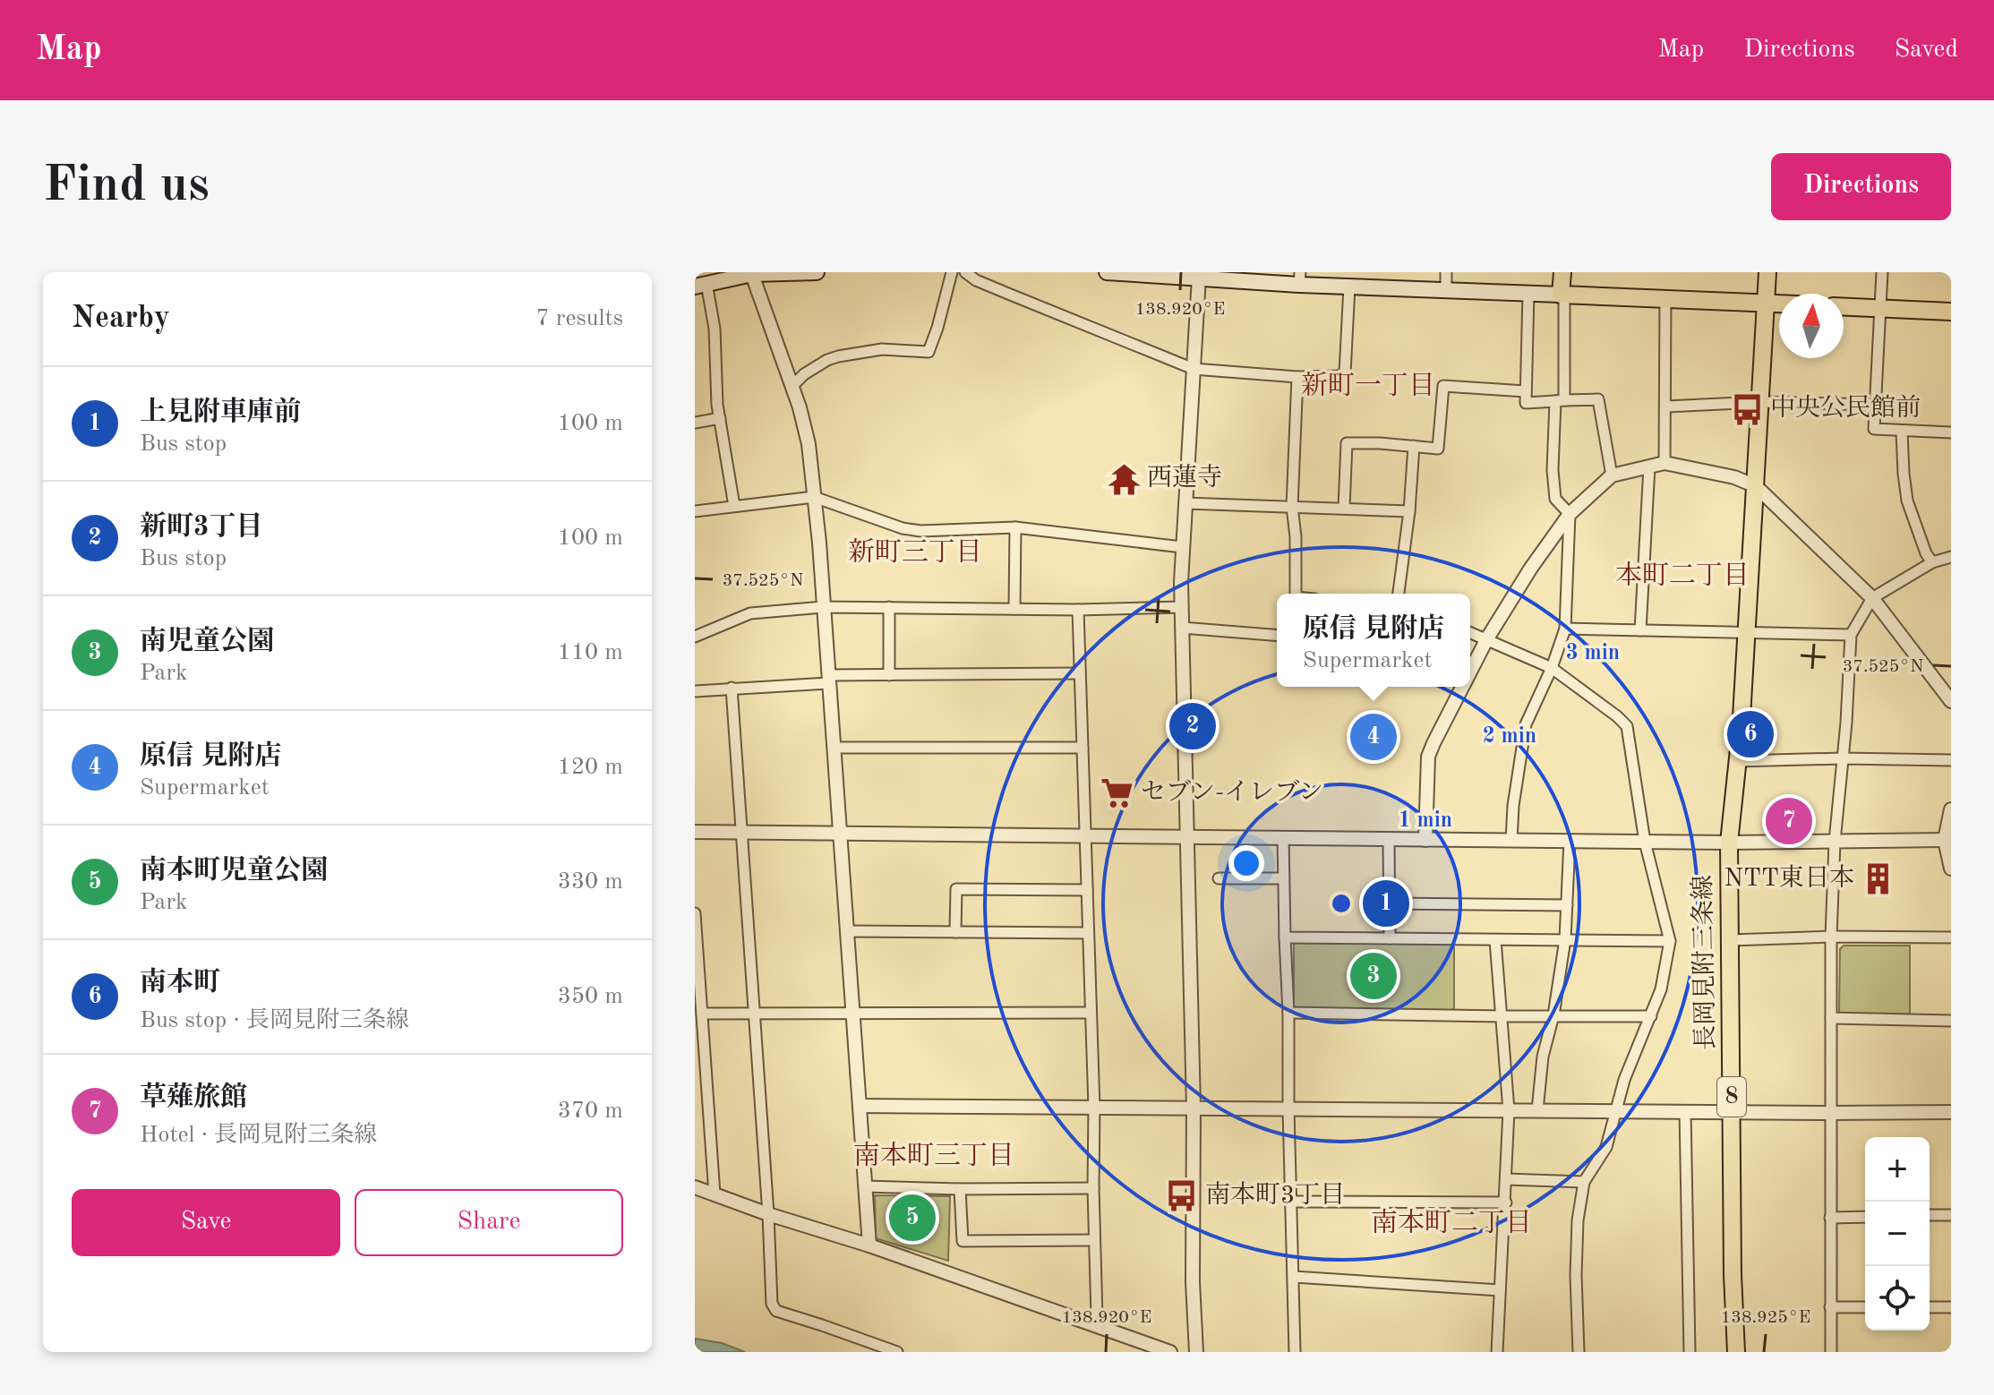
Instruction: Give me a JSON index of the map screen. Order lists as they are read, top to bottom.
{
  "streets": {
    "main road": ["長岡見附三条線", "8"]
  },
  "districts": [
    "新町一丁目",
    "新町三丁目",
    "本町二丁目",
    "南本町三丁目",
    "南本町二丁目"
  ],
  "places": {
    "bus stop": ["中央公民館前", "南本町3丁目"],
    "temple": ["西蓮寺"],
    "supermarket": ["セブン-イレブン"],
    "building": ["NTT東日本"]
  },
  "north": "top",
  "page": {
    "header": "Map",
    "nav": ["Map", "Directions", "Saved"],
    "buttons": [
      "Directions",
      ["Save", "Share"]
    ],
    "title": "Find us",
    "heading": ["Nearby", "7 results"],
    "list": [
      {
        "mark": "1",
        "name": "上見附車庫前",
        "note": "Bus stop",
        "value": "100 m"
      },
      {
        "mark": "2",
        "name": "新町3丁目",
        "note": "Bus stop",
        "value": "100 m"
      },
      {
        "mark": "3",
        "name": "南児童公園",
        "note": "Park",
        "value": "110 m"
      },
      {
        "mark": "4",
        "name": "原信 見附店",
        "note": "Supermarket",
        "value": "120 m"
      },
      {
        "mark": "5",
        "name": "南本町児童公園",
        "note": "Park",
        "value": "330 m"
      },
      {
        "mark": "6",
        "name": "南本町",
        "note": "Bus stop · 長岡見附三条線",
        "value": "350 m"
      },
      {
        "mark": "7",
        "name": "草薙旅館",
        "note": "Hotel · 長岡見附三条線",
        "value": "370 m"
      }
    ],
    "popup": ["原信 見附店", "Supermarket"],
    "pins": [
      "2",
      "6",
      "4",
      "7",
      "1",
      "3",
      "5"
    ],
    "map_buttons": ["+", "−"]
  },
  "coordinates": ["138.920°E", "37.525°N", "138.925°E"],
  "rings": ["3 min", "2 min", "1 min"]
}
